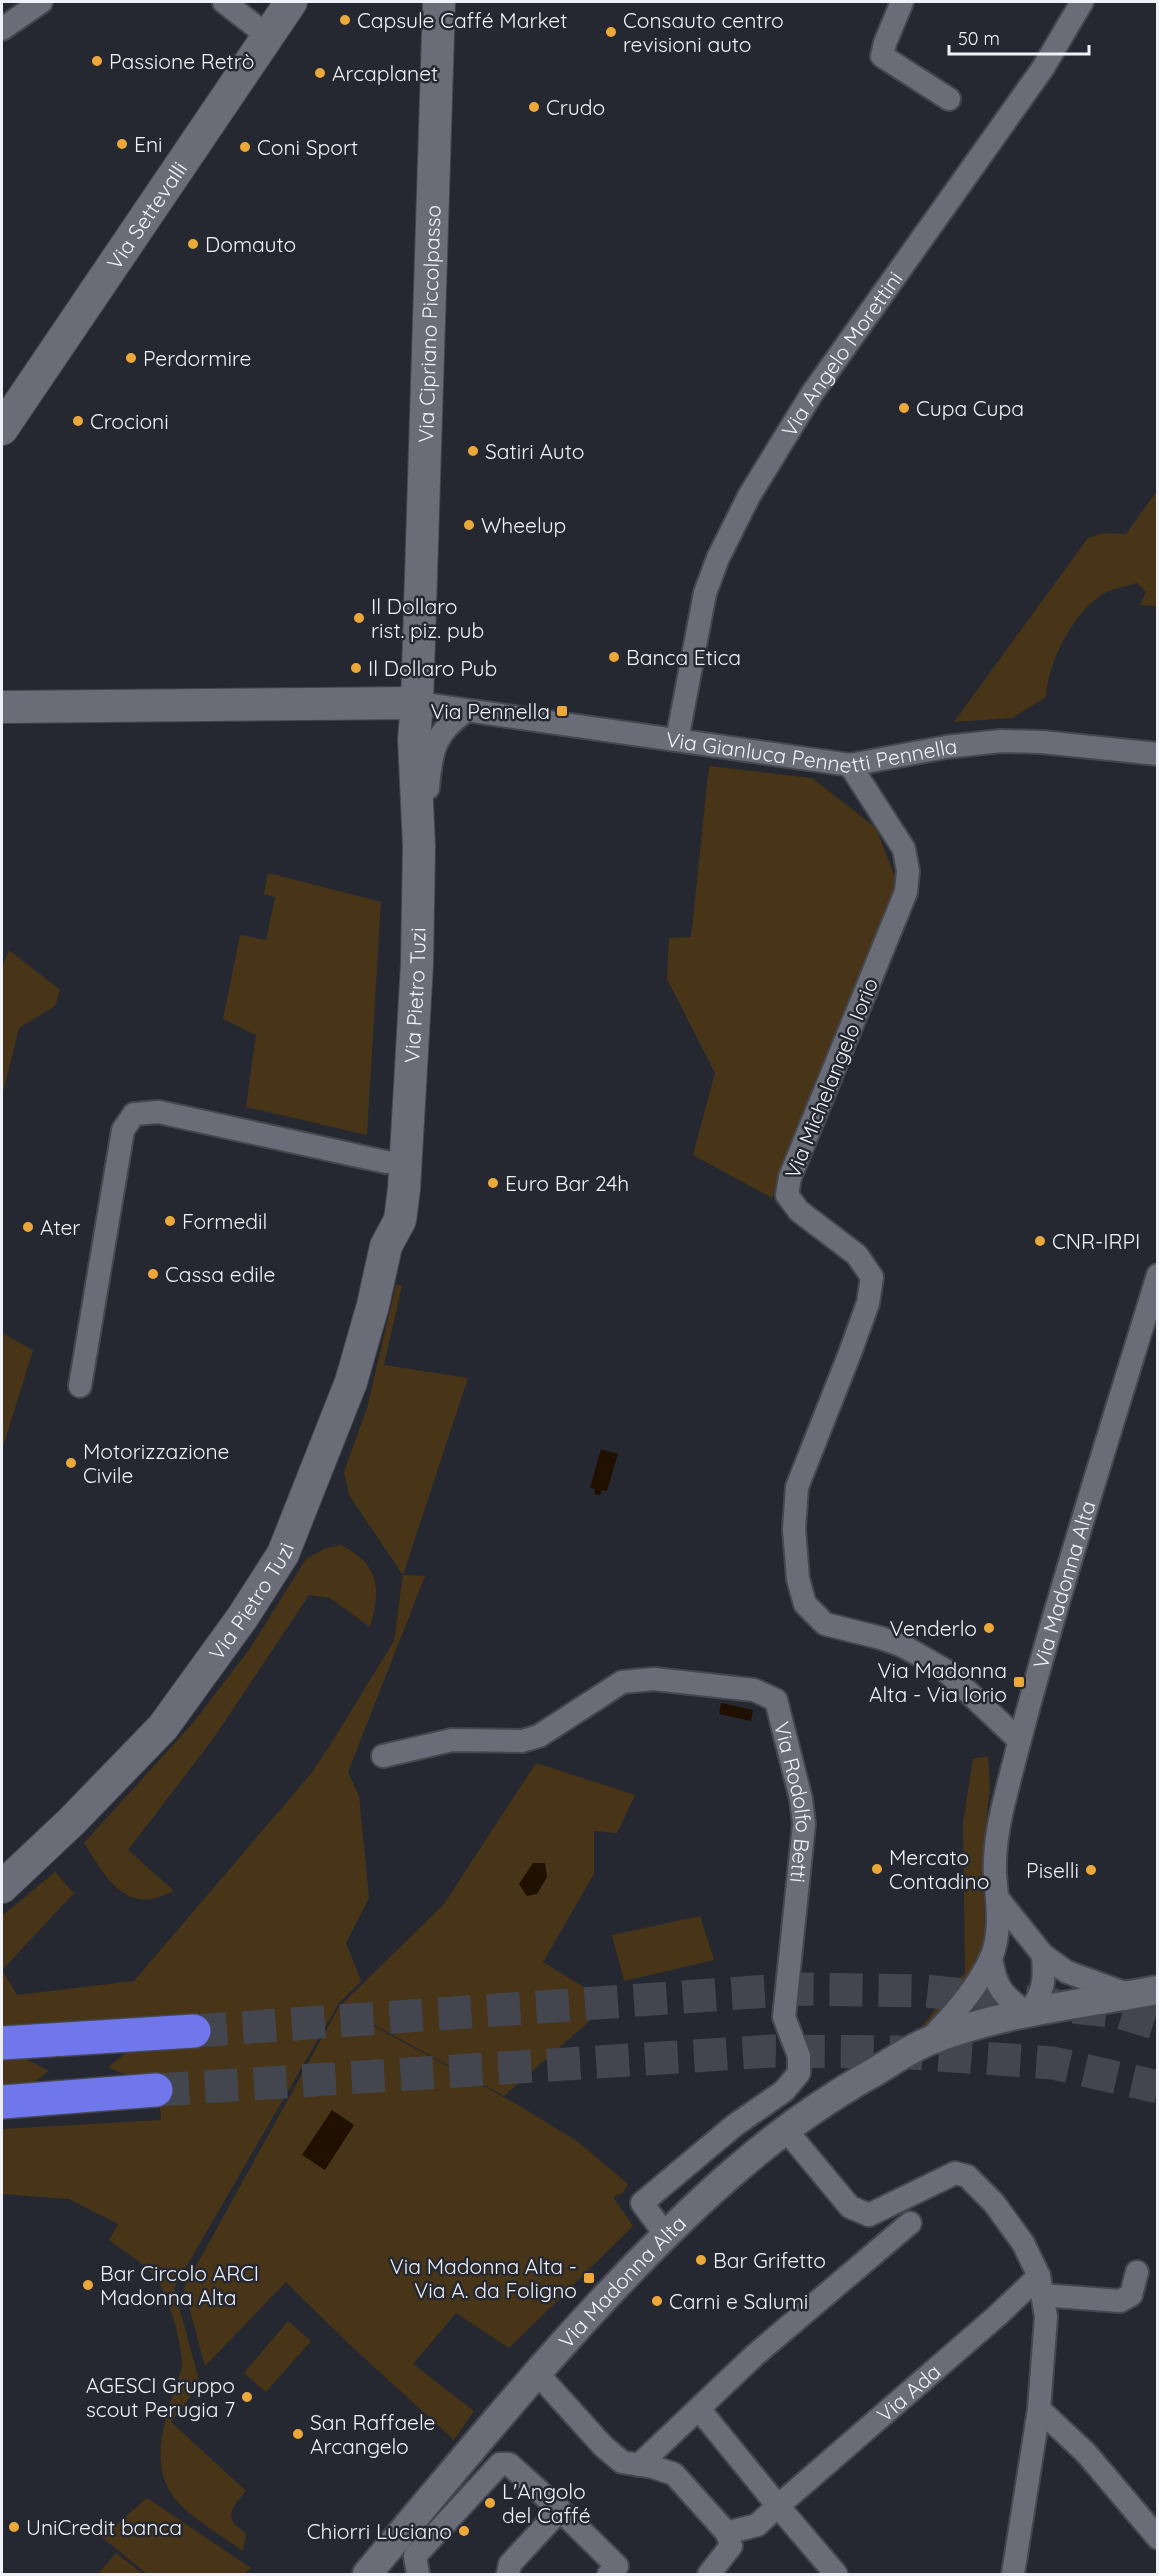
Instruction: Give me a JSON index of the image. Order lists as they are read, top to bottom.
{
  "streets": {
    "main road": ["Via Settevalli", "Via Cipriano Piccolpasso", "Via Pietro Tuzi"],
    "street": [
      "Via Angelo Morettini",
      "Via Gianluca Pennetti Pennella",
      "Via Michelangelo Iorio",
      "Via Madonna Alta",
      "Via Rodolfo Betti",
      "Via Ada"
    ]
  },
  "crossings": [
    ["Via Cipriano Piccolpasso", "Via Gianluca Pennetti Pennella"],
    ["Via Cipriano Piccolpasso", "Via Pietro Tuzi"],
    ["Via Angelo Morettini", "Via Gianluca Pennetti Pennella"],
    ["Via Gianluca Pennetti Pennella", "Via Pietro Tuzi"],
    ["Via Gianluca Pennetti Pennella", "Via Michelangelo Iorio"],
    ["Via Michelangelo Iorio", "Via Madonna Alta"],
    ["Via Madonna Alta", "Via Rodolfo Betti"]
  ],
  "places": {
    "other": [
      "Capsule Caffé Market",
      "Consauto centro revisioni auto",
      "Passione Retrò",
      "Arcaplanet",
      "Crudo",
      "Eni",
      "Coni Sport",
      "Domauto",
      "Perdormire",
      "Cupa Cupa",
      "Crocioni",
      "Satiri Auto",
      "Wheelup",
      "Il Dollaro rist. piz. pub",
      "Banca Etica",
      "Il Dollaro Pub",
      "Euro Bar 24h",
      "Formedil",
      "Ater",
      "CNR-IRPI",
      "Cassa edile",
      "Motorizzazione Civile",
      "Venderlo",
      "Mercato Contadino",
      "Piselli",
      "Bar Grifetto",
      "Bar Circolo ARCI Madonna Alta",
      "Carni e Salumi",
      "AGESCI Gruppo scout Perugia 7",
      "San Raffaele Arcangelo",
      "L'Angolo del Caffé",
      "UniCredit banca",
      "Chiorri Luciano"
    ],
    "transit": ["Via Pennella", "Via Madonna Alta - Via Iorio", "Via Madonna Alta - Via A. da Foligno"]
  },
  "scale_bar": "50 m"
}
